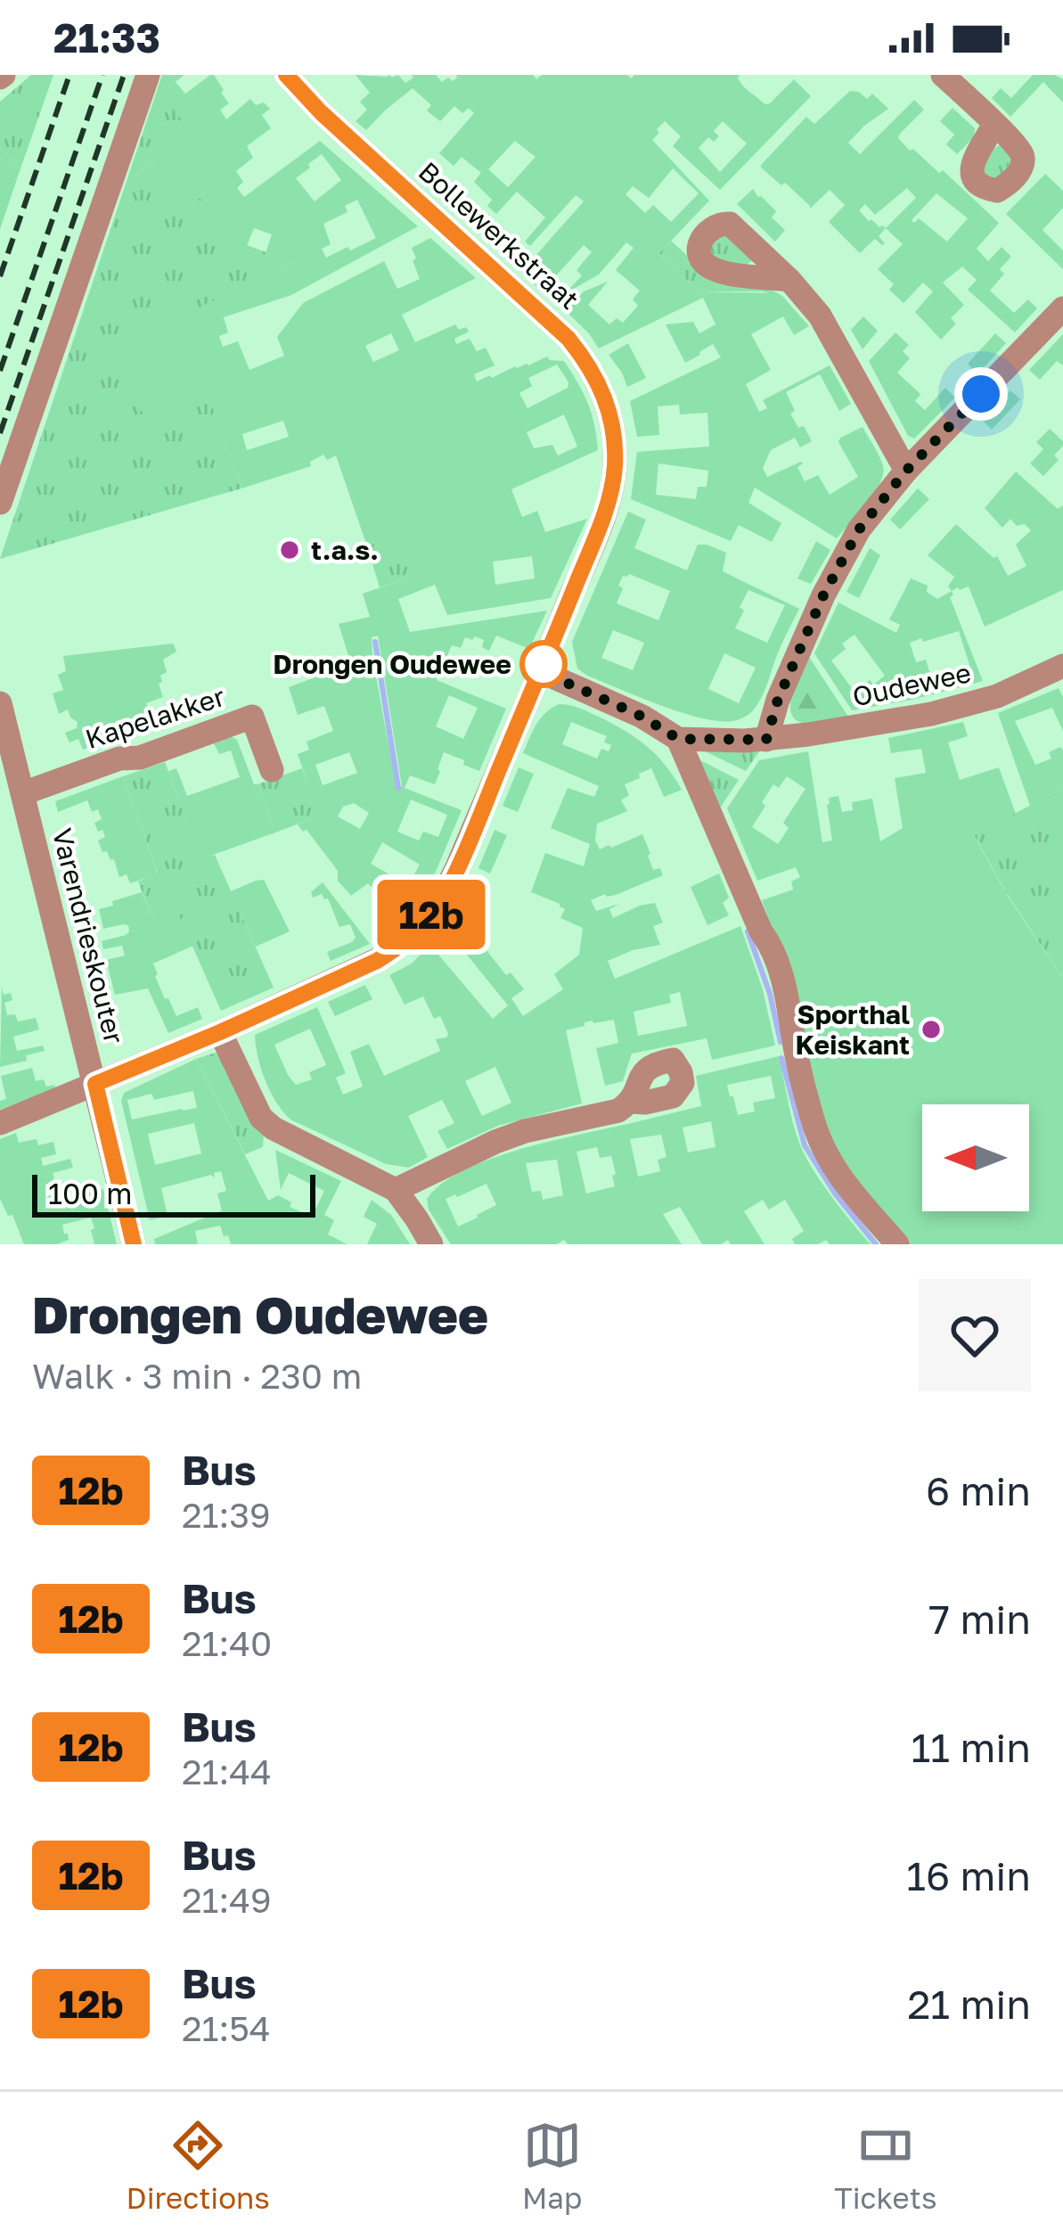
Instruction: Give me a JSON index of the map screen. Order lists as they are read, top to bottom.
{
  "streets": {
    "street": [
      "Bollewerkstraat",
      "Oudewee",
      "Kapelakker",
      "Varendrieskouter"
    ]
  },
  "crossings": [
    ["Bollewerkstraat", "Oudewee"],
    ["Bollewerkstraat", "Varendrieskouter"],
    ["Kapelakker", "Varendrieskouter"]
  ],
  "places": ["t.a.s.", "Drongen Oudewee", "Sporthal Keiskant"],
  "lines": ["bus line 12b"],
  "scale_bar": "100 m",
  "north": "left",
  "page": {
    "status": "21:33",
    "on_map": "12b",
    "scale": "100 m",
    "heading": ["Drongen Oudewee", "Walk · 3 min · 230 m"],
    "list": [
      {
        "mark": "12b",
        "name": "Bus",
        "note": "21:39",
        "value": "6 min"
      },
      {
        "mark": "12b",
        "name": "Bus",
        "note": "21:40",
        "value": "7 min"
      },
      {
        "mark": "12b",
        "name": "Bus",
        "note": "21:44",
        "value": "11 min"
      },
      {
        "mark": "12b",
        "name": "Bus",
        "note": "21:49",
        "value": "16 min"
      },
      {
        "mark": "12b",
        "name": "Bus",
        "note": "21:54",
        "value": "21 min"
      }
    ],
    "tabs": ["Directions", "Map", "Tickets"]
  }
}
